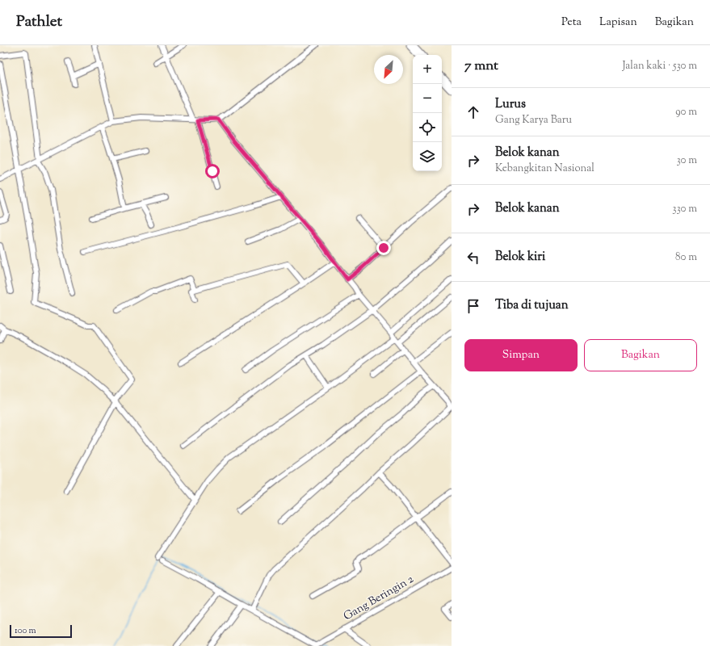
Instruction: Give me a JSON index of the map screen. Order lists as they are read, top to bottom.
{
  "streets": {
    "street": ["Gang Beringin 2"]
  },
  "scale_bar": "100 m",
  "north": "bottom left",
  "page": {
    "header": "Pathlet",
    "nav": ["Peta", "Lapisan", "Bagikan"],
    "heading": ["7 mnt", "Jalan kaki · 530 m"],
    "map_buttons": ["+", "−"],
    "list": [
      ["Lurus", "Gang Karya Baru", "90 m"],
      ["Belok kanan", "Kebangkitan Nasional", "30 m"],
      ["Belok kanan", "330 m"],
      ["Belok kiri", "80 m"],
      "Tiba di tujuan"
    ],
    "buttons": ["Simpan", "Bagikan"],
    "scale": "100 m"
  }
}
